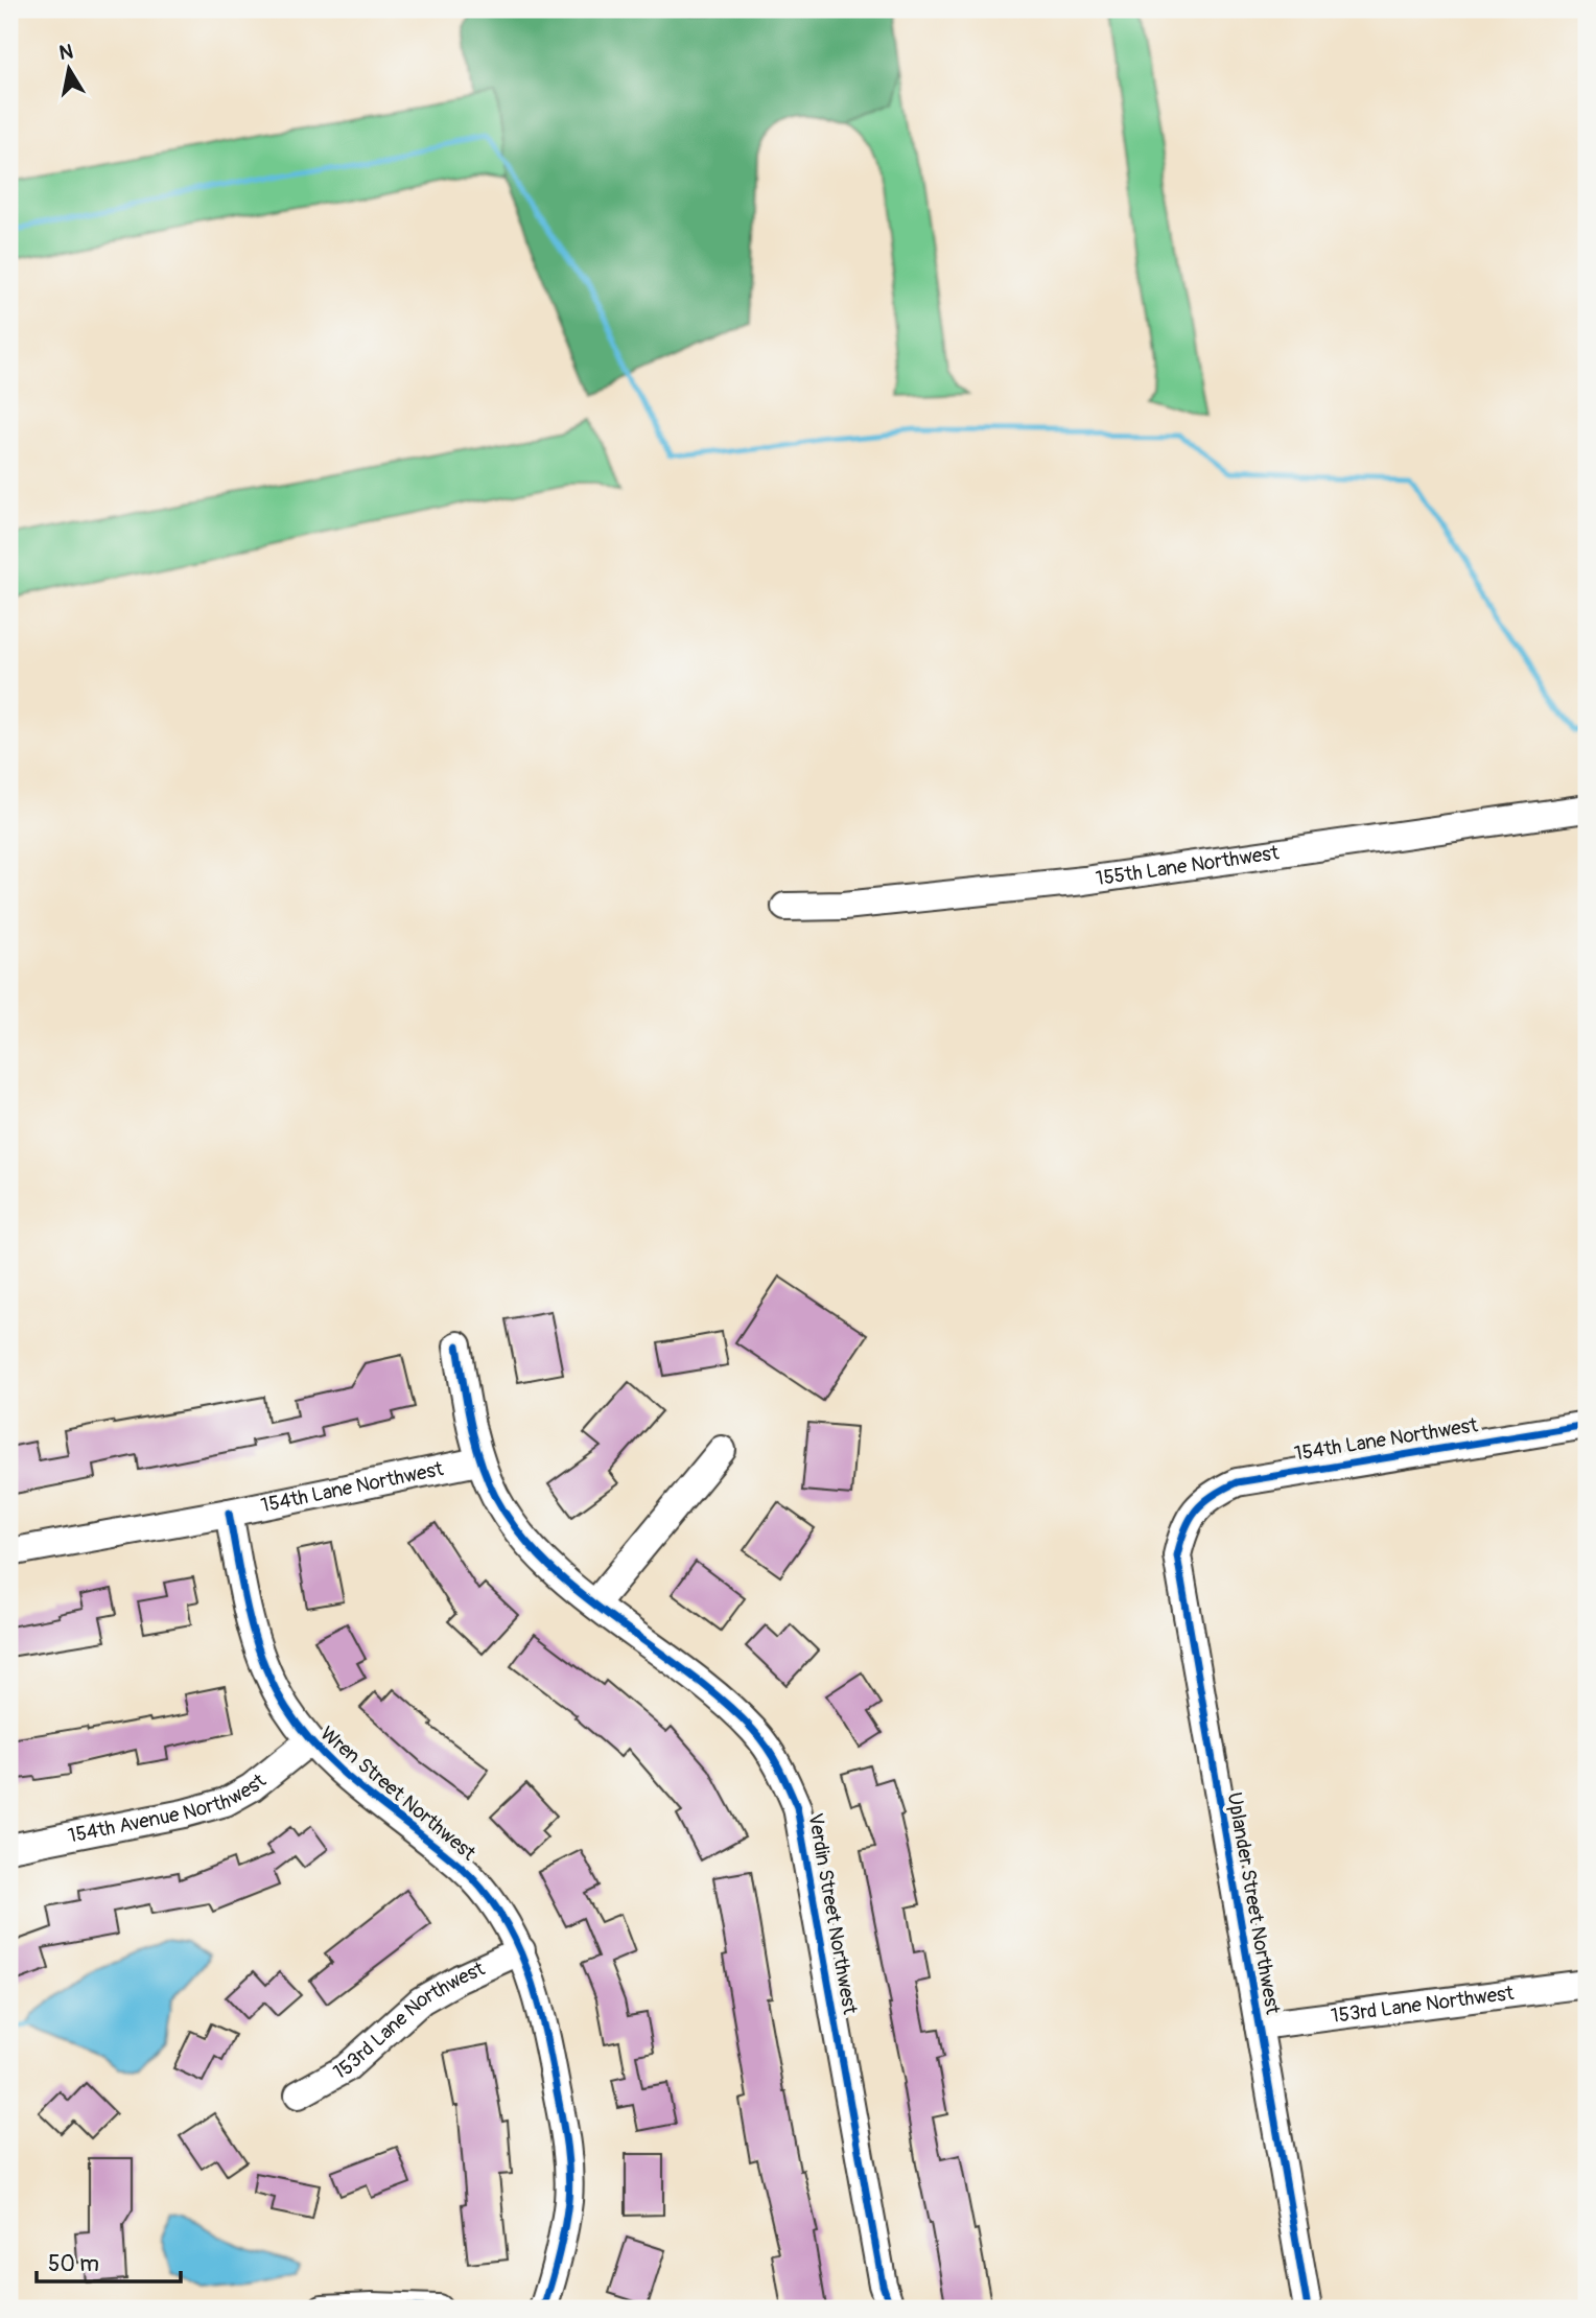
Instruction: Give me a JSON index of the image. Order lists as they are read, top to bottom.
{
  "streets": {
    "street": [
      "155th Lane Northwest",
      "154th Lane Northwest",
      "Wren Street Northwest",
      "154th Avenue Northwest",
      "Uplander Street Northwest",
      "Verdin Street Northwest",
      "153rd Lane Northwest"
    ]
  },
  "crossings": [
    ["154th Lane Northwest", "Wren Street Northwest"],
    ["154th Lane Northwest", "Uplander Street Northwest"],
    ["154th Lane Northwest", "Verdin Street Northwest"],
    ["Wren Street Northwest", "154th Avenue Northwest"],
    ["Wren Street Northwest", "153rd Lane Northwest"],
    ["Uplander Street Northwest", "153rd Lane Northwest"]
  ],
  "scale_bar": "50 m",
  "north": "top"
}
